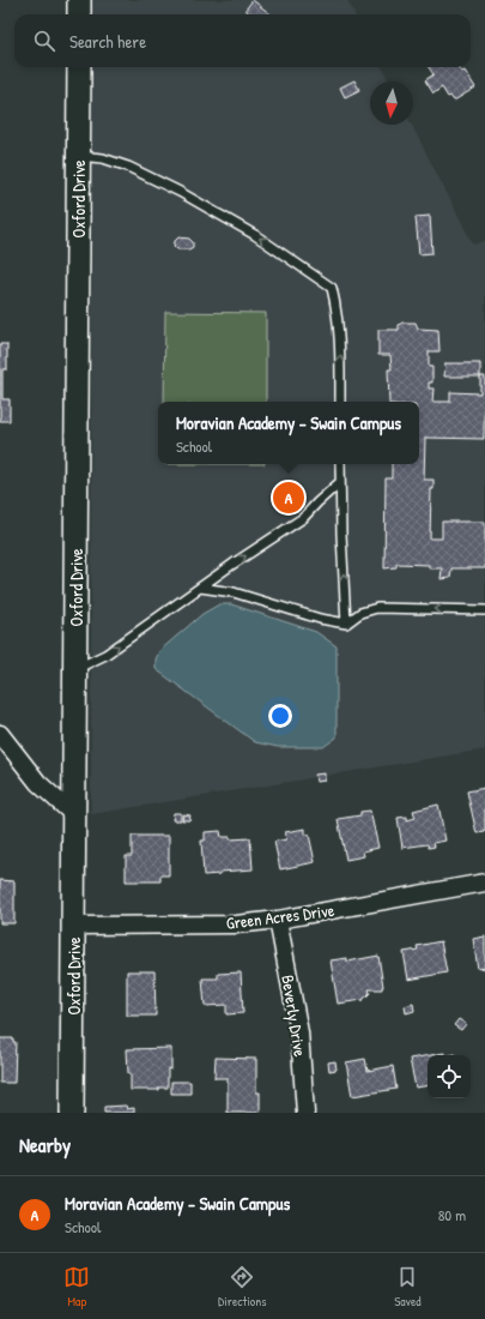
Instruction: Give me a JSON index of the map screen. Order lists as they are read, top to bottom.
{
  "streets": {
    "main road": ["Oxford Drive"],
    "street": ["Green Acres Drive", "Beverly Drive"]
  },
  "crossings": [
    ["Oxford Drive", "Green Acres Drive"],
    ["Green Acres Drive", "Beverly Drive"]
  ],
  "north": "bottom",
  "page": {
    "search": "Search here",
    "popup": ["Moravian Academy - Swain Campus", "School"],
    "pins": "A",
    "heading": "Nearby",
    "list": [
      {
        "mark": "A",
        "name": "Moravian Academy - Swain Campus",
        "note": "School",
        "value": "80 m"
      }
    ],
    "nav": ["Map", "Directions", "Saved"]
  }
}
